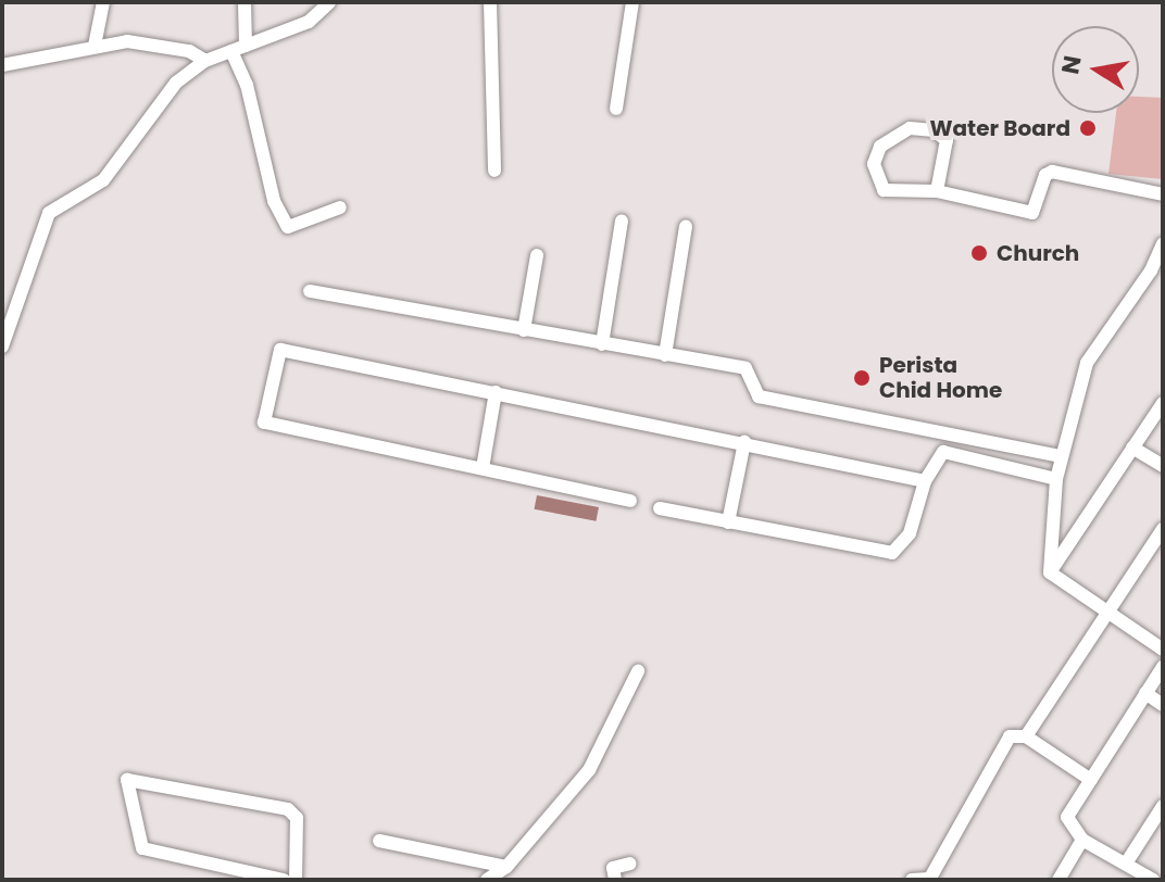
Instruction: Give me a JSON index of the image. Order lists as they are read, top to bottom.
{
  "places": ["Water Board", "Church", "Perista Chid Home"],
  "north": "left"
}
